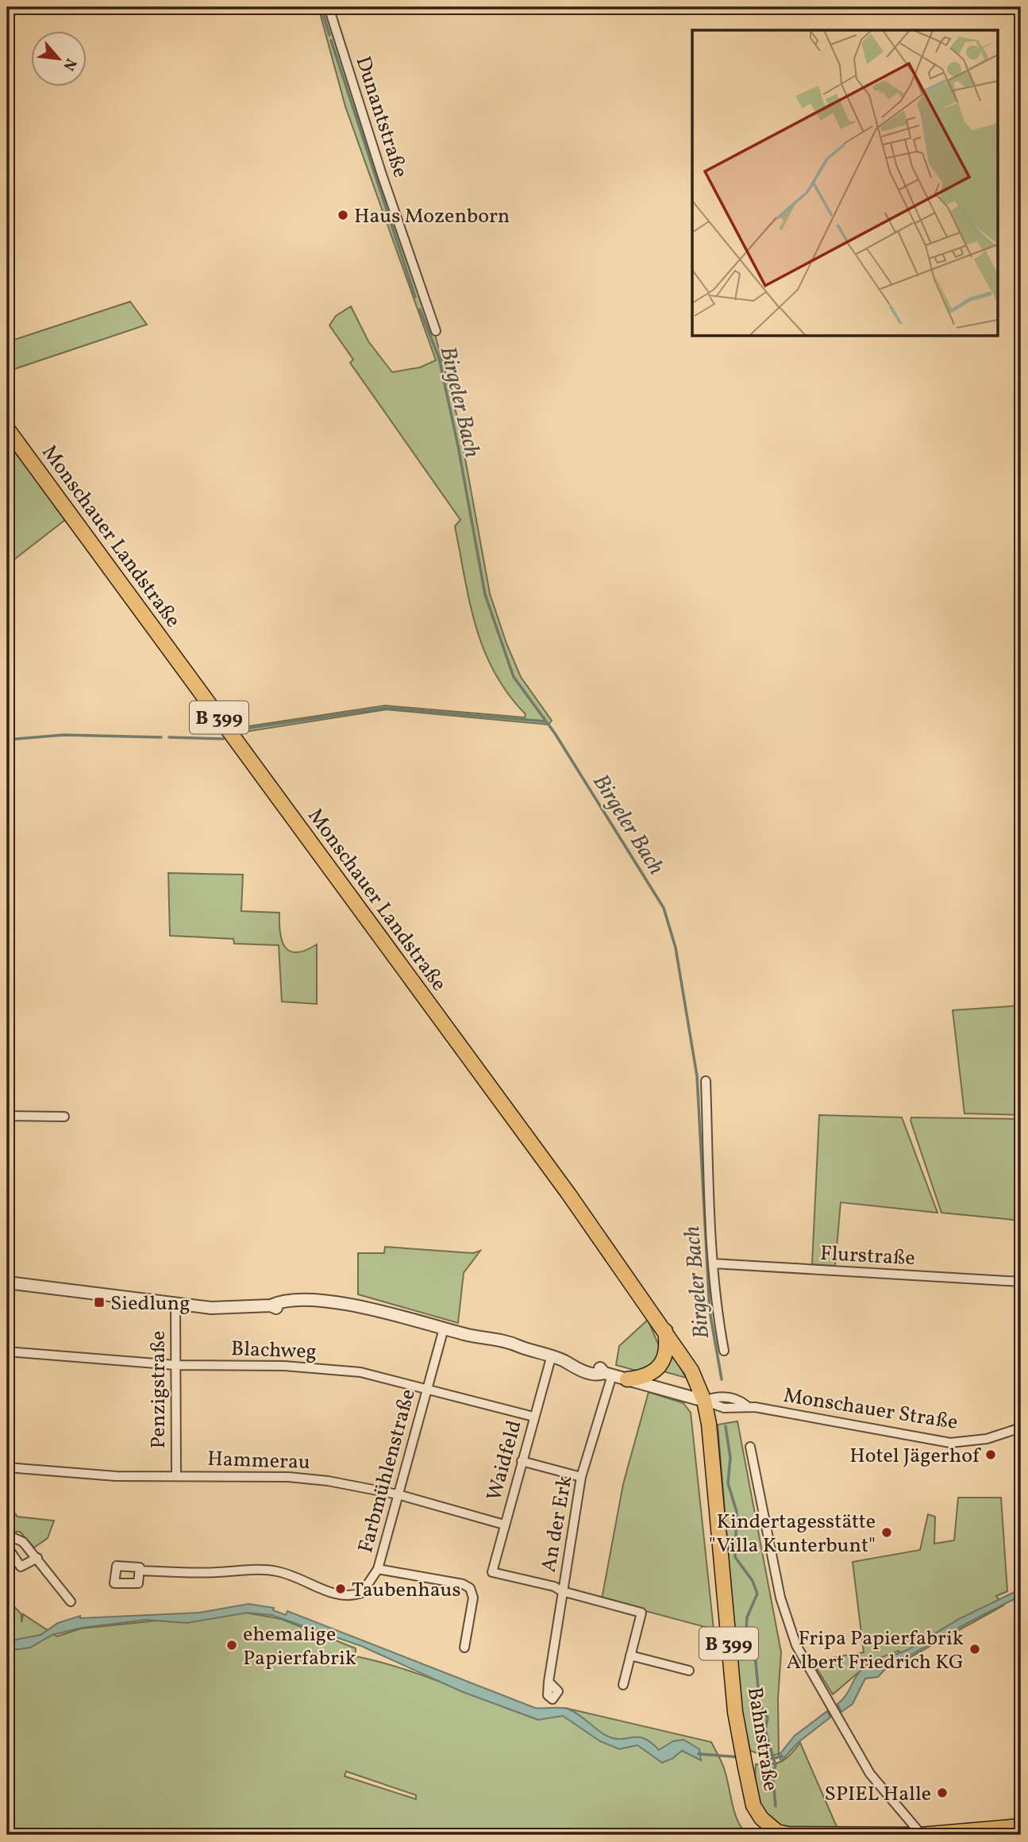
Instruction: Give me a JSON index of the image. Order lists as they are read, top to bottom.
{
  "streets": {
    "main road": ["Monschauer Landstraße", "B 399", "Bahnstraße"],
    "street": [
      "Dunantstraße",
      "Flurstraße",
      "Blachweg",
      "Penzigstraße",
      "Monschauer Straße",
      "Hammerau",
      "Waidfeld",
      "Farbmühlenstraße",
      "An der Erk"
    ]
  },
  "crossings": [
    ["Monschauer Landstraße", "Monschauer Straße"],
    ["Monschauer Landstraße", "Bahnstraße"],
    ["Blachweg", "Penzigstraße"],
    ["Blachweg", "Waidfeld"],
    ["Blachweg", "Farbmühlenstraße"],
    ["Penzigstraße", "Hammerau"],
    ["Monschauer Straße", "Bahnstraße"],
    ["Hammerau", "Waidfeld"],
    ["Hammerau", "Farbmühlenstraße"],
    ["Waidfeld", "An der Erk"]
  ],
  "water": ["Birgeler Bach"],
  "places": {
    "other": [
      "Haus Mozenborn",
      "Hotel Jägerhof",
      "Kindertagesstätte \"Villa Kunterbunt\"",
      "Taubenhaus",
      "ehemalige Papierfabrik",
      "Fripa Papierfabrik Albert Friedrich KG",
      "SPIEL Halle"
    ],
    "transit": ["Siedlung"]
  },
  "north": "bottom right"
}
